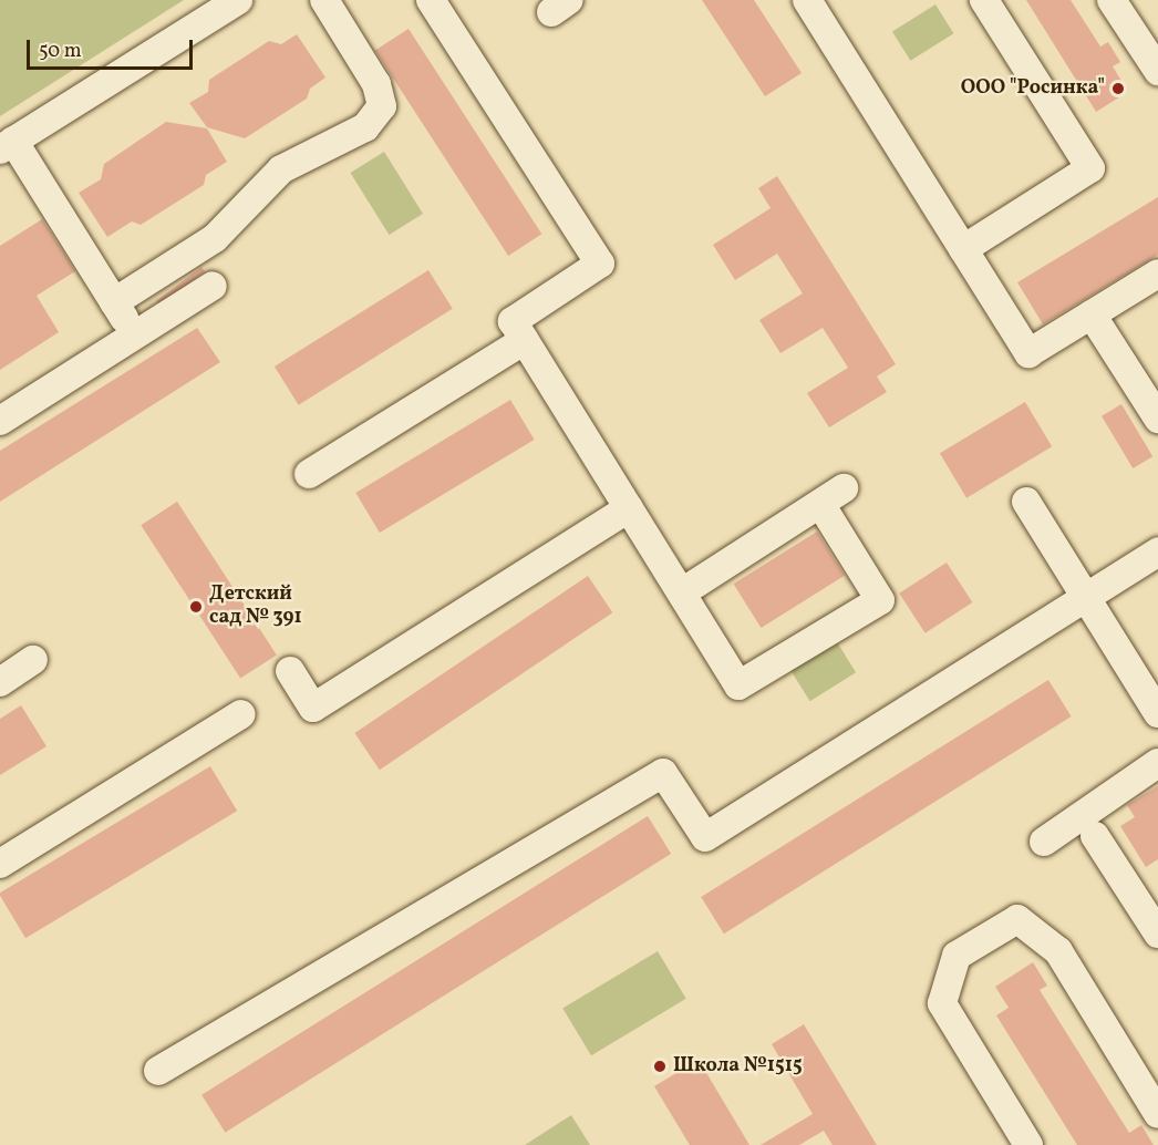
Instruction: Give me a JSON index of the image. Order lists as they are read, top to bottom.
{
  "places": ["ООО \"Росинка\"", "Детский сад № 391", "Школа №1515"],
  "scale_bar": "50 m"
}
